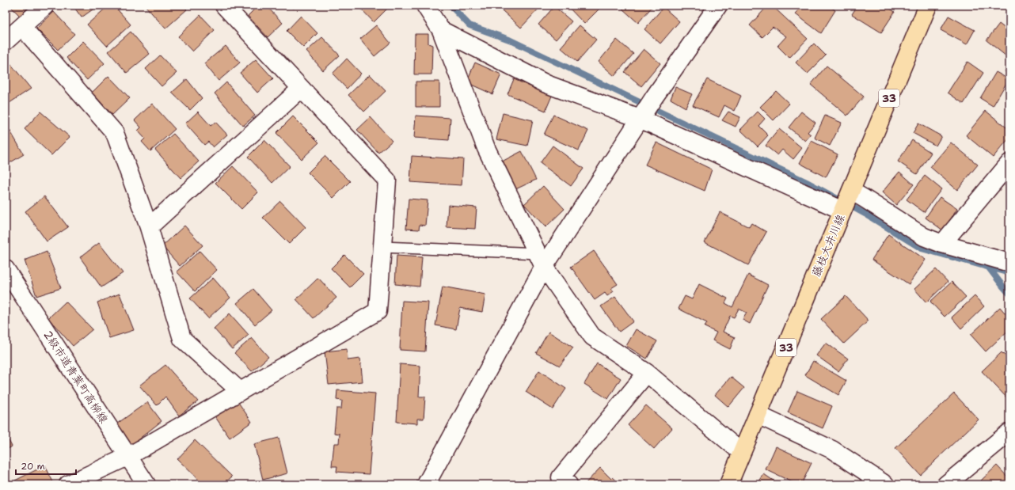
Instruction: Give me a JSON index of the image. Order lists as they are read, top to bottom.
{
  "streets": {
    "main road": ["33", "藤枝大井川線"],
    "street": ["2級市道青葉町高柳線"]
  },
  "scale_bar": "20 m"
}
